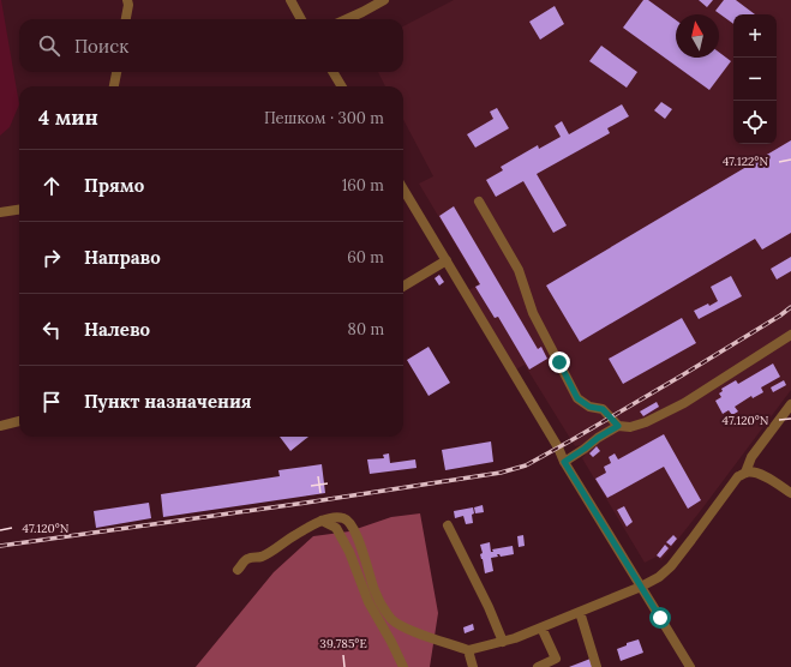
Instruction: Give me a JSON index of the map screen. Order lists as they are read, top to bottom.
{
  "north": "top",
  "page": {
    "map_buttons": ["+", "−"],
    "search": "Поиск",
    "heading": ["4 мин", "Пешком · 300 m"],
    "list": [
      ["Прямо", "160 m"],
      ["Направо", "60 m"],
      ["Налево", "80 m"],
      "Пункт назначения"
    ]
  },
  "coordinates": ["47.122°N", "47.120°N", "39.785°E"]
}
